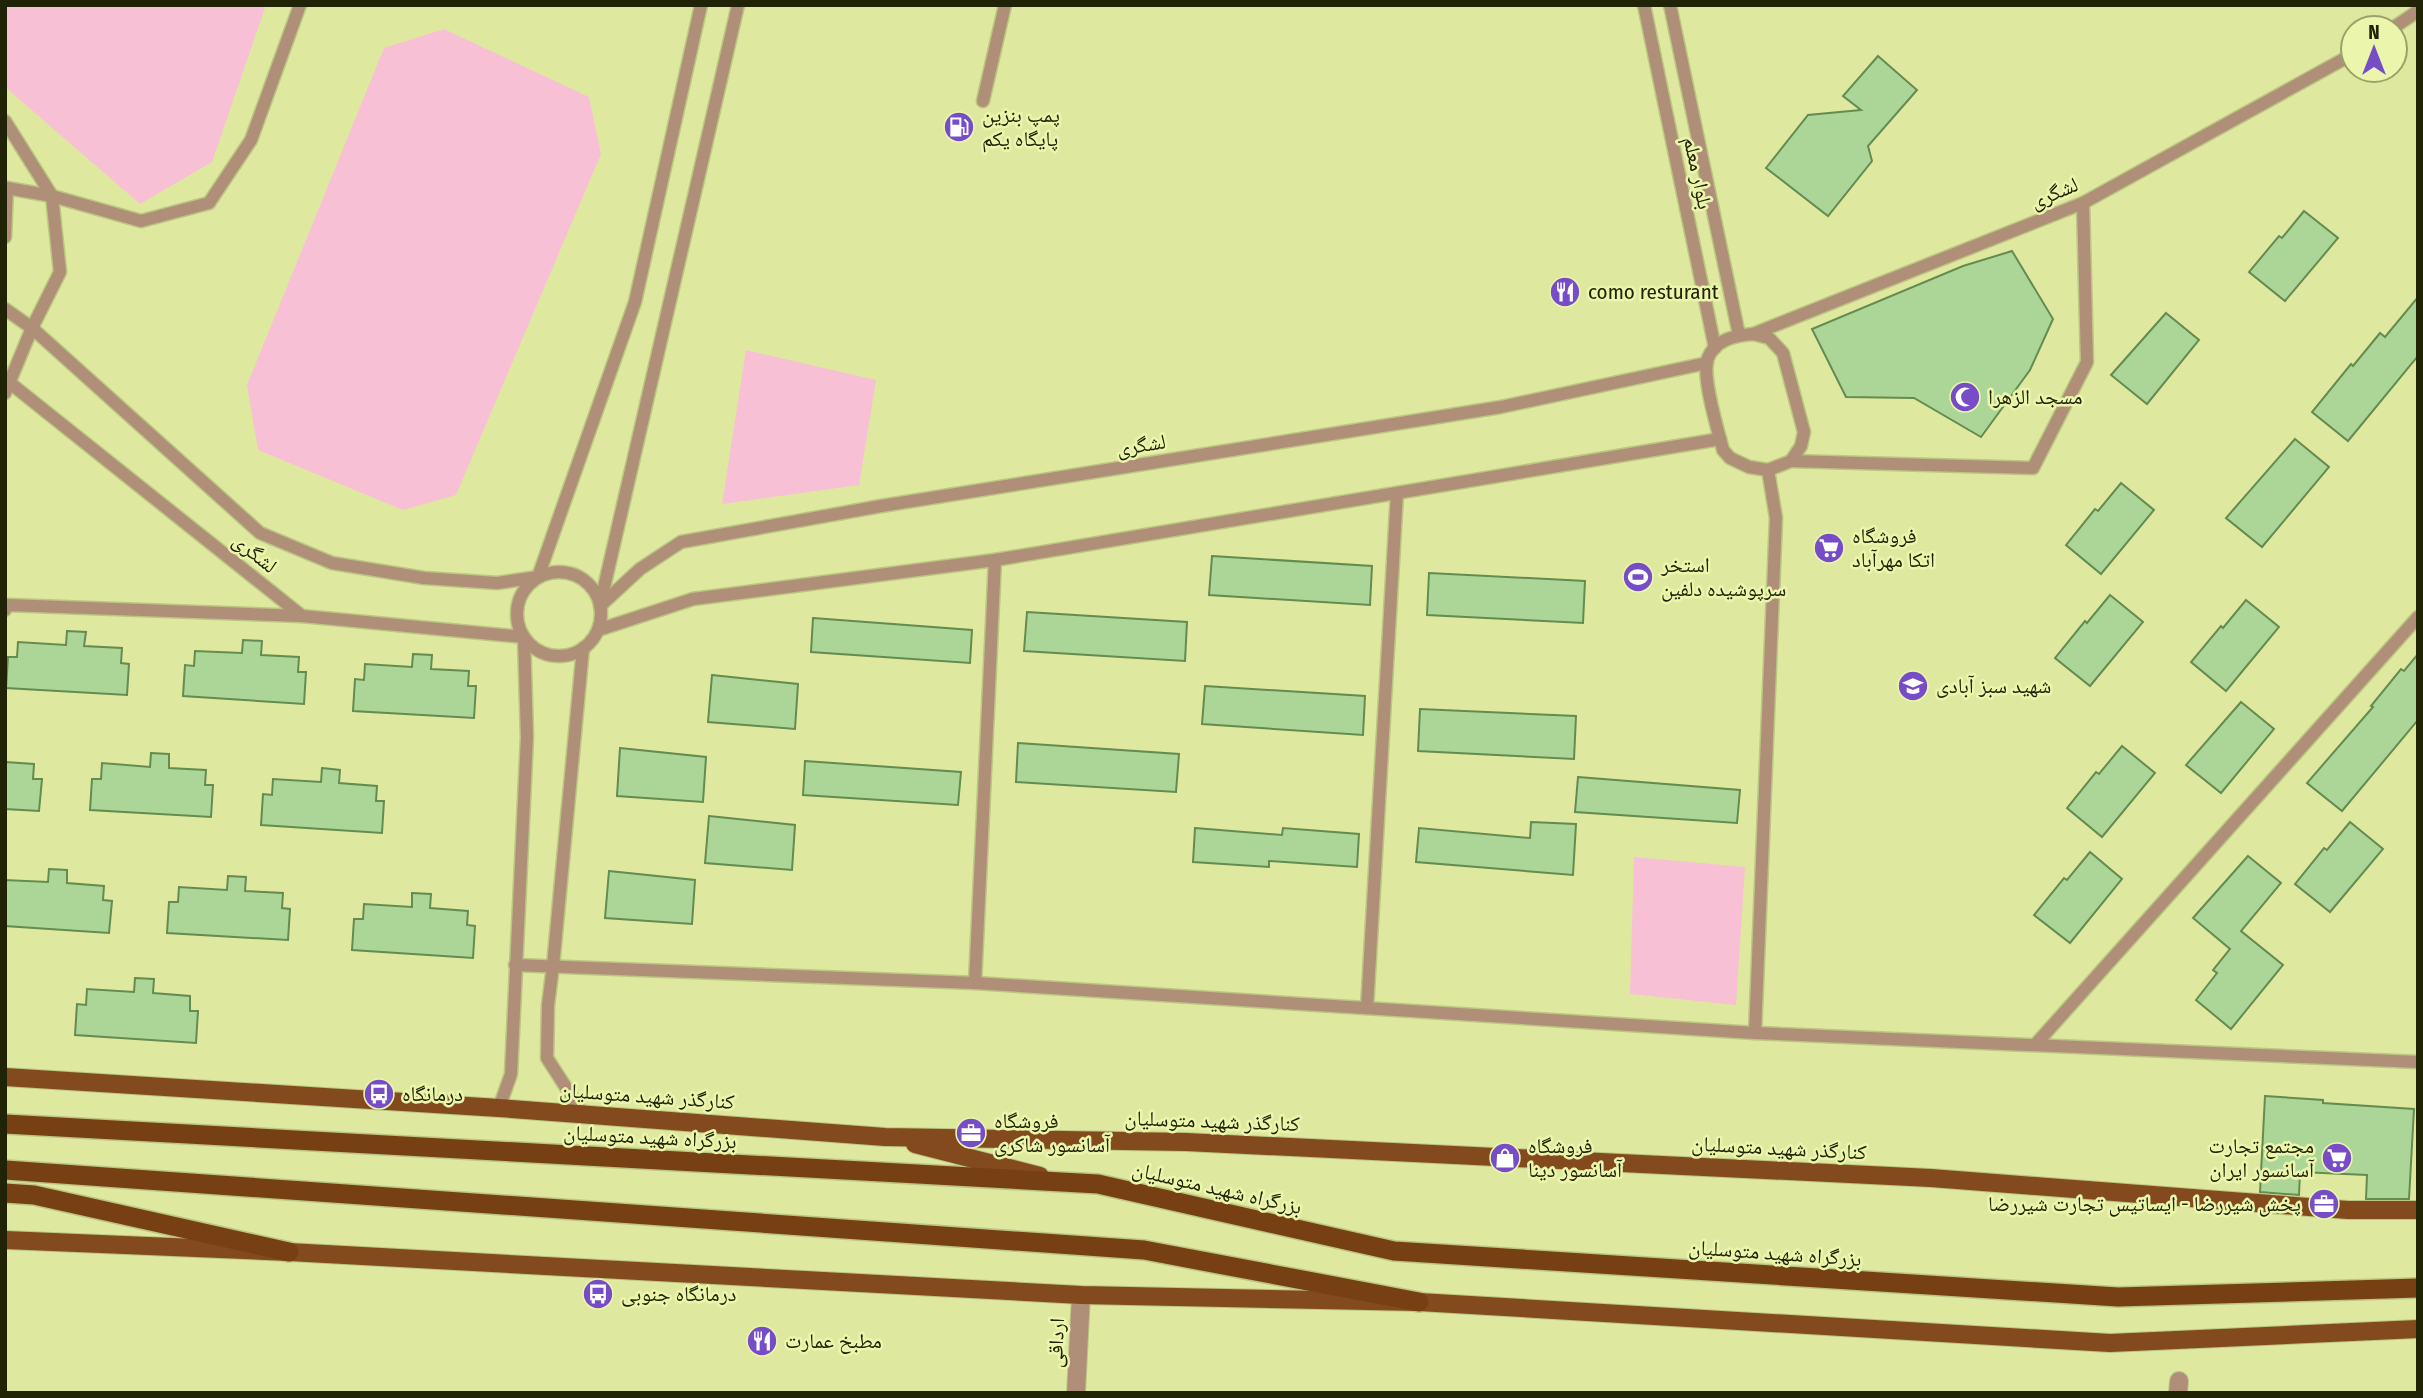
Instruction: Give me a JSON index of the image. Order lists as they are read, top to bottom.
{
  "streets": {
    "highway": ["بزرگراه شهید متوسلیان"],
    "main road": ["کنارگذر شهید متوسلیان"],
    "street": ["ارداقی"],
    "lane": ["بلوار معلم", "لشگری"]
  },
  "crossings": [
    ["بلوار معلم", "لشگری"]
  ],
  "places": {
    "fuel station": ["پمپ بنزين پايگاه يكم"],
    "restaurant": ["como resturant", "مطبخ عمارت"],
    "mosque": ["مسجد الزهرا"],
    "supermarket": ["فروشگاه اتکا مهرآباد", "مجتمع تجارت آسانسور ایران"],
    "sports": ["استخر سرپوشیده دلفین"],
    "school or university": ["شهید سبز آبادی"],
    "bus stop": ["درمانگاه", "درمانگاه جنوبی"],
    "office": ["فروشگاه آسانسور شاکری", "پخش شیررضا - ایساتیس تجارت شیررضا"],
    "shop": ["فروشگاه آسانسور دینا"]
  },
  "north": "top"
}
